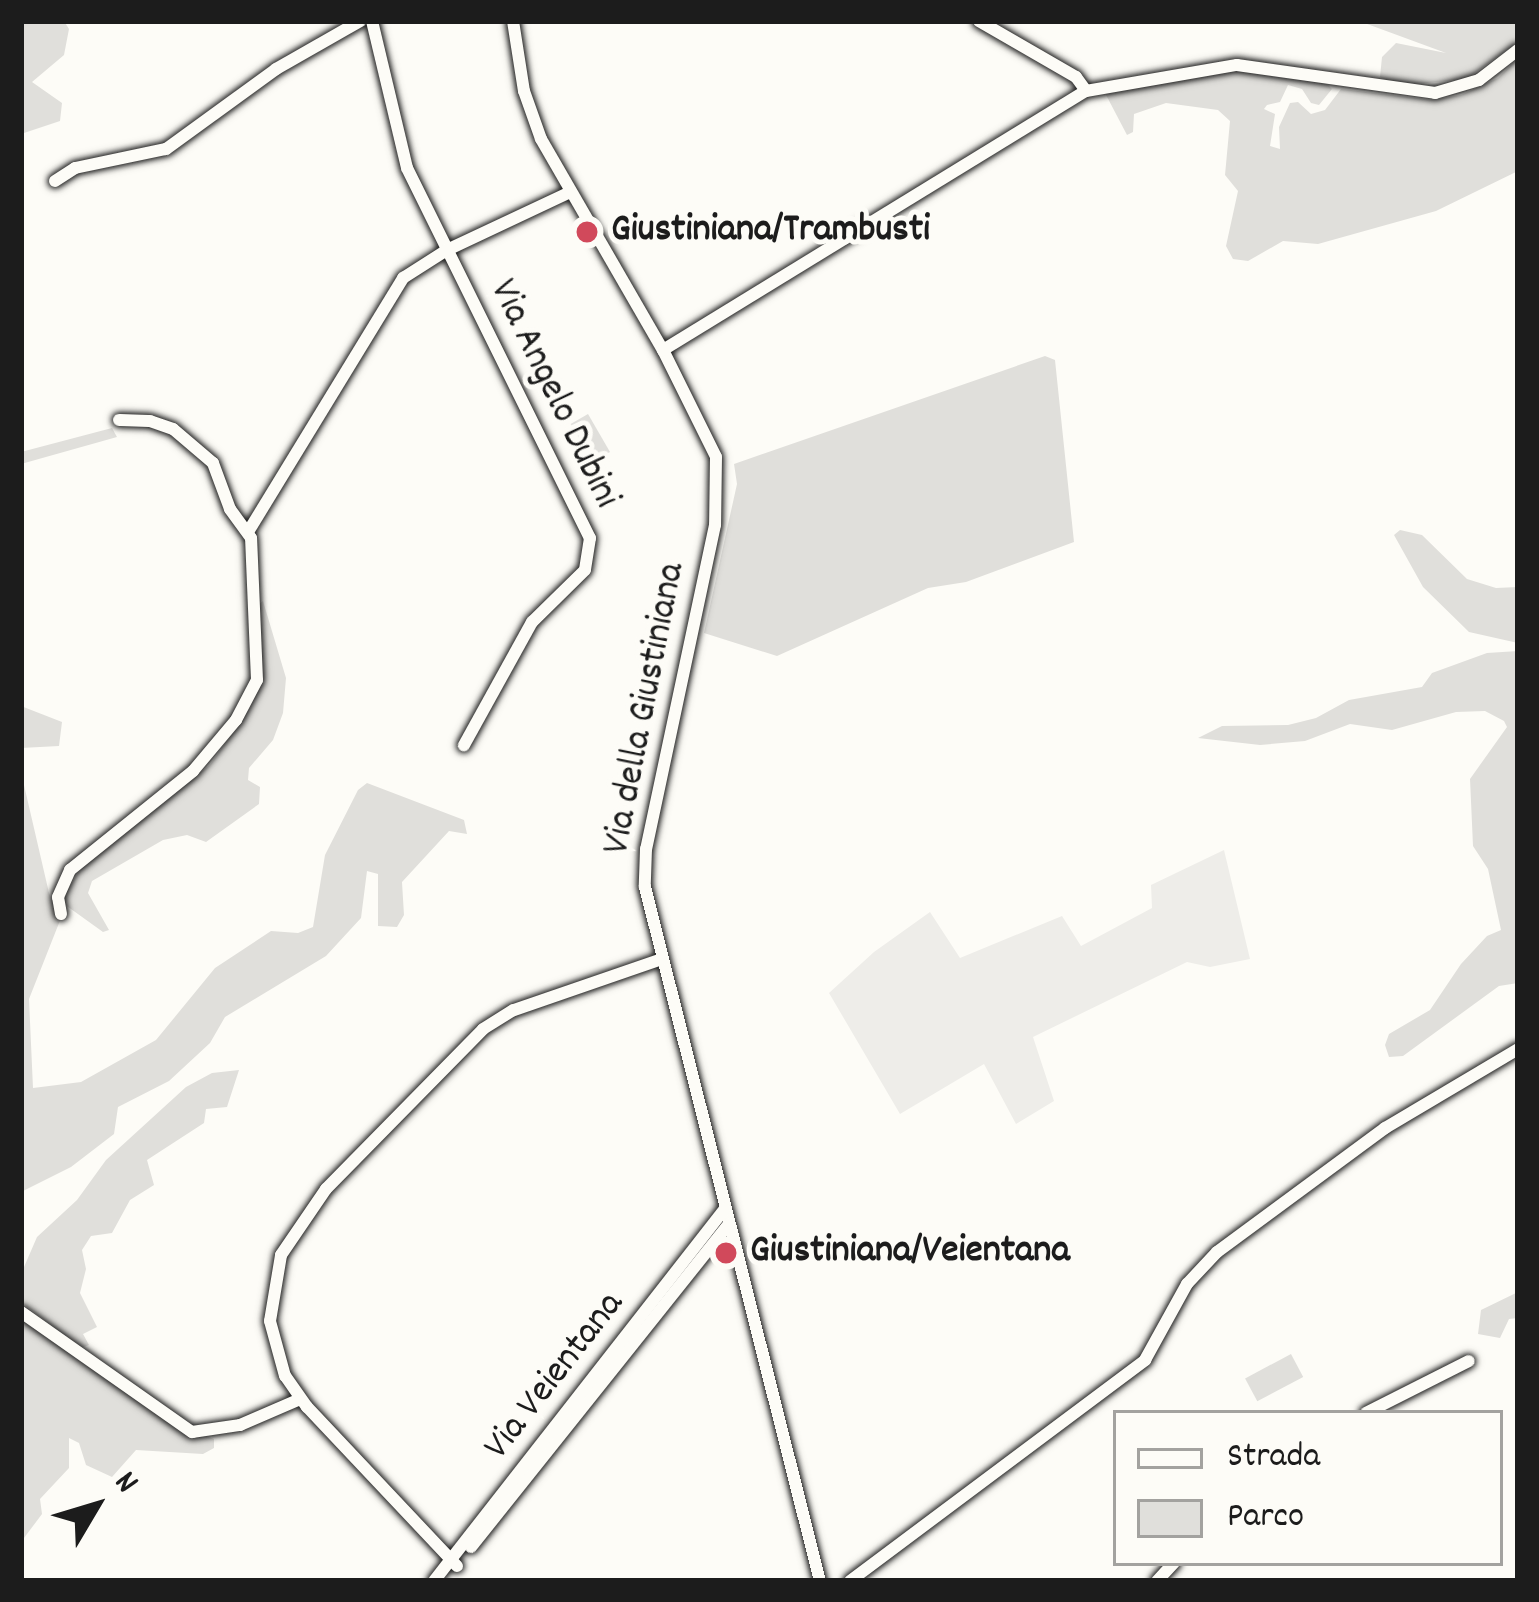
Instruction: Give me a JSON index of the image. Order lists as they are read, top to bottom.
{
  "streets": {
    "street": ["Via Angelo Dubini", "Via della Giustiniana", "Via Veientana"]
  },
  "crossings": [
    ["Via della Giustiniana", "Via Veientana"]
  ],
  "places": ["Giustiniana/Trambusti", "Giustiniana/Veientana"],
  "legend": ["Strada", "Parco"],
  "north": "top right"
}
